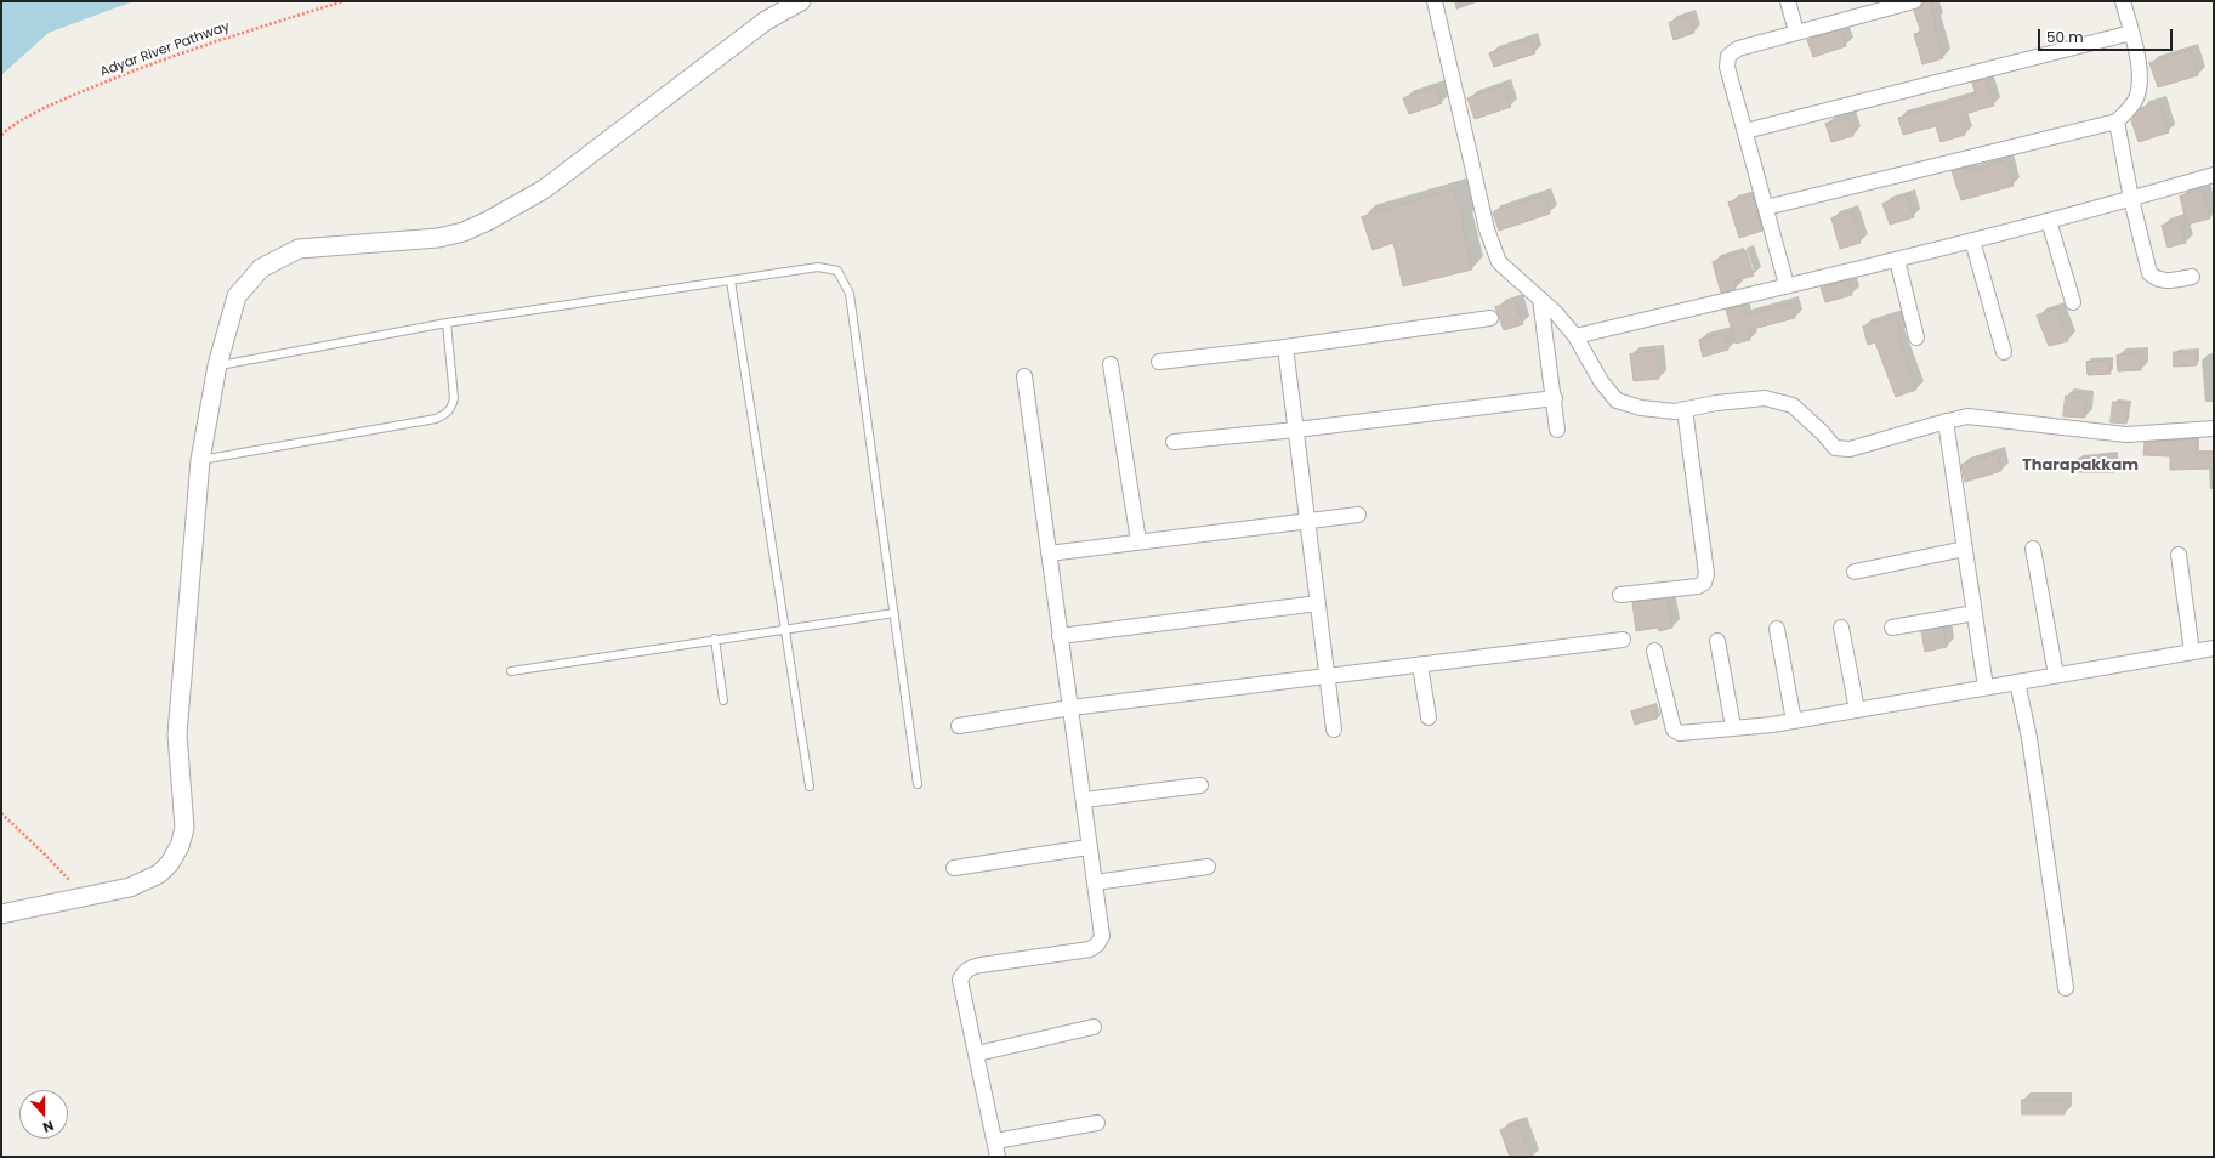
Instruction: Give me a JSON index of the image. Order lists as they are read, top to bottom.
{
  "streets": {
    "path": ["Adyar River Pathway"]
  },
  "districts": ["Tharapakkam"],
  "scale_bar": "50 m",
  "north": "bottom"
}
